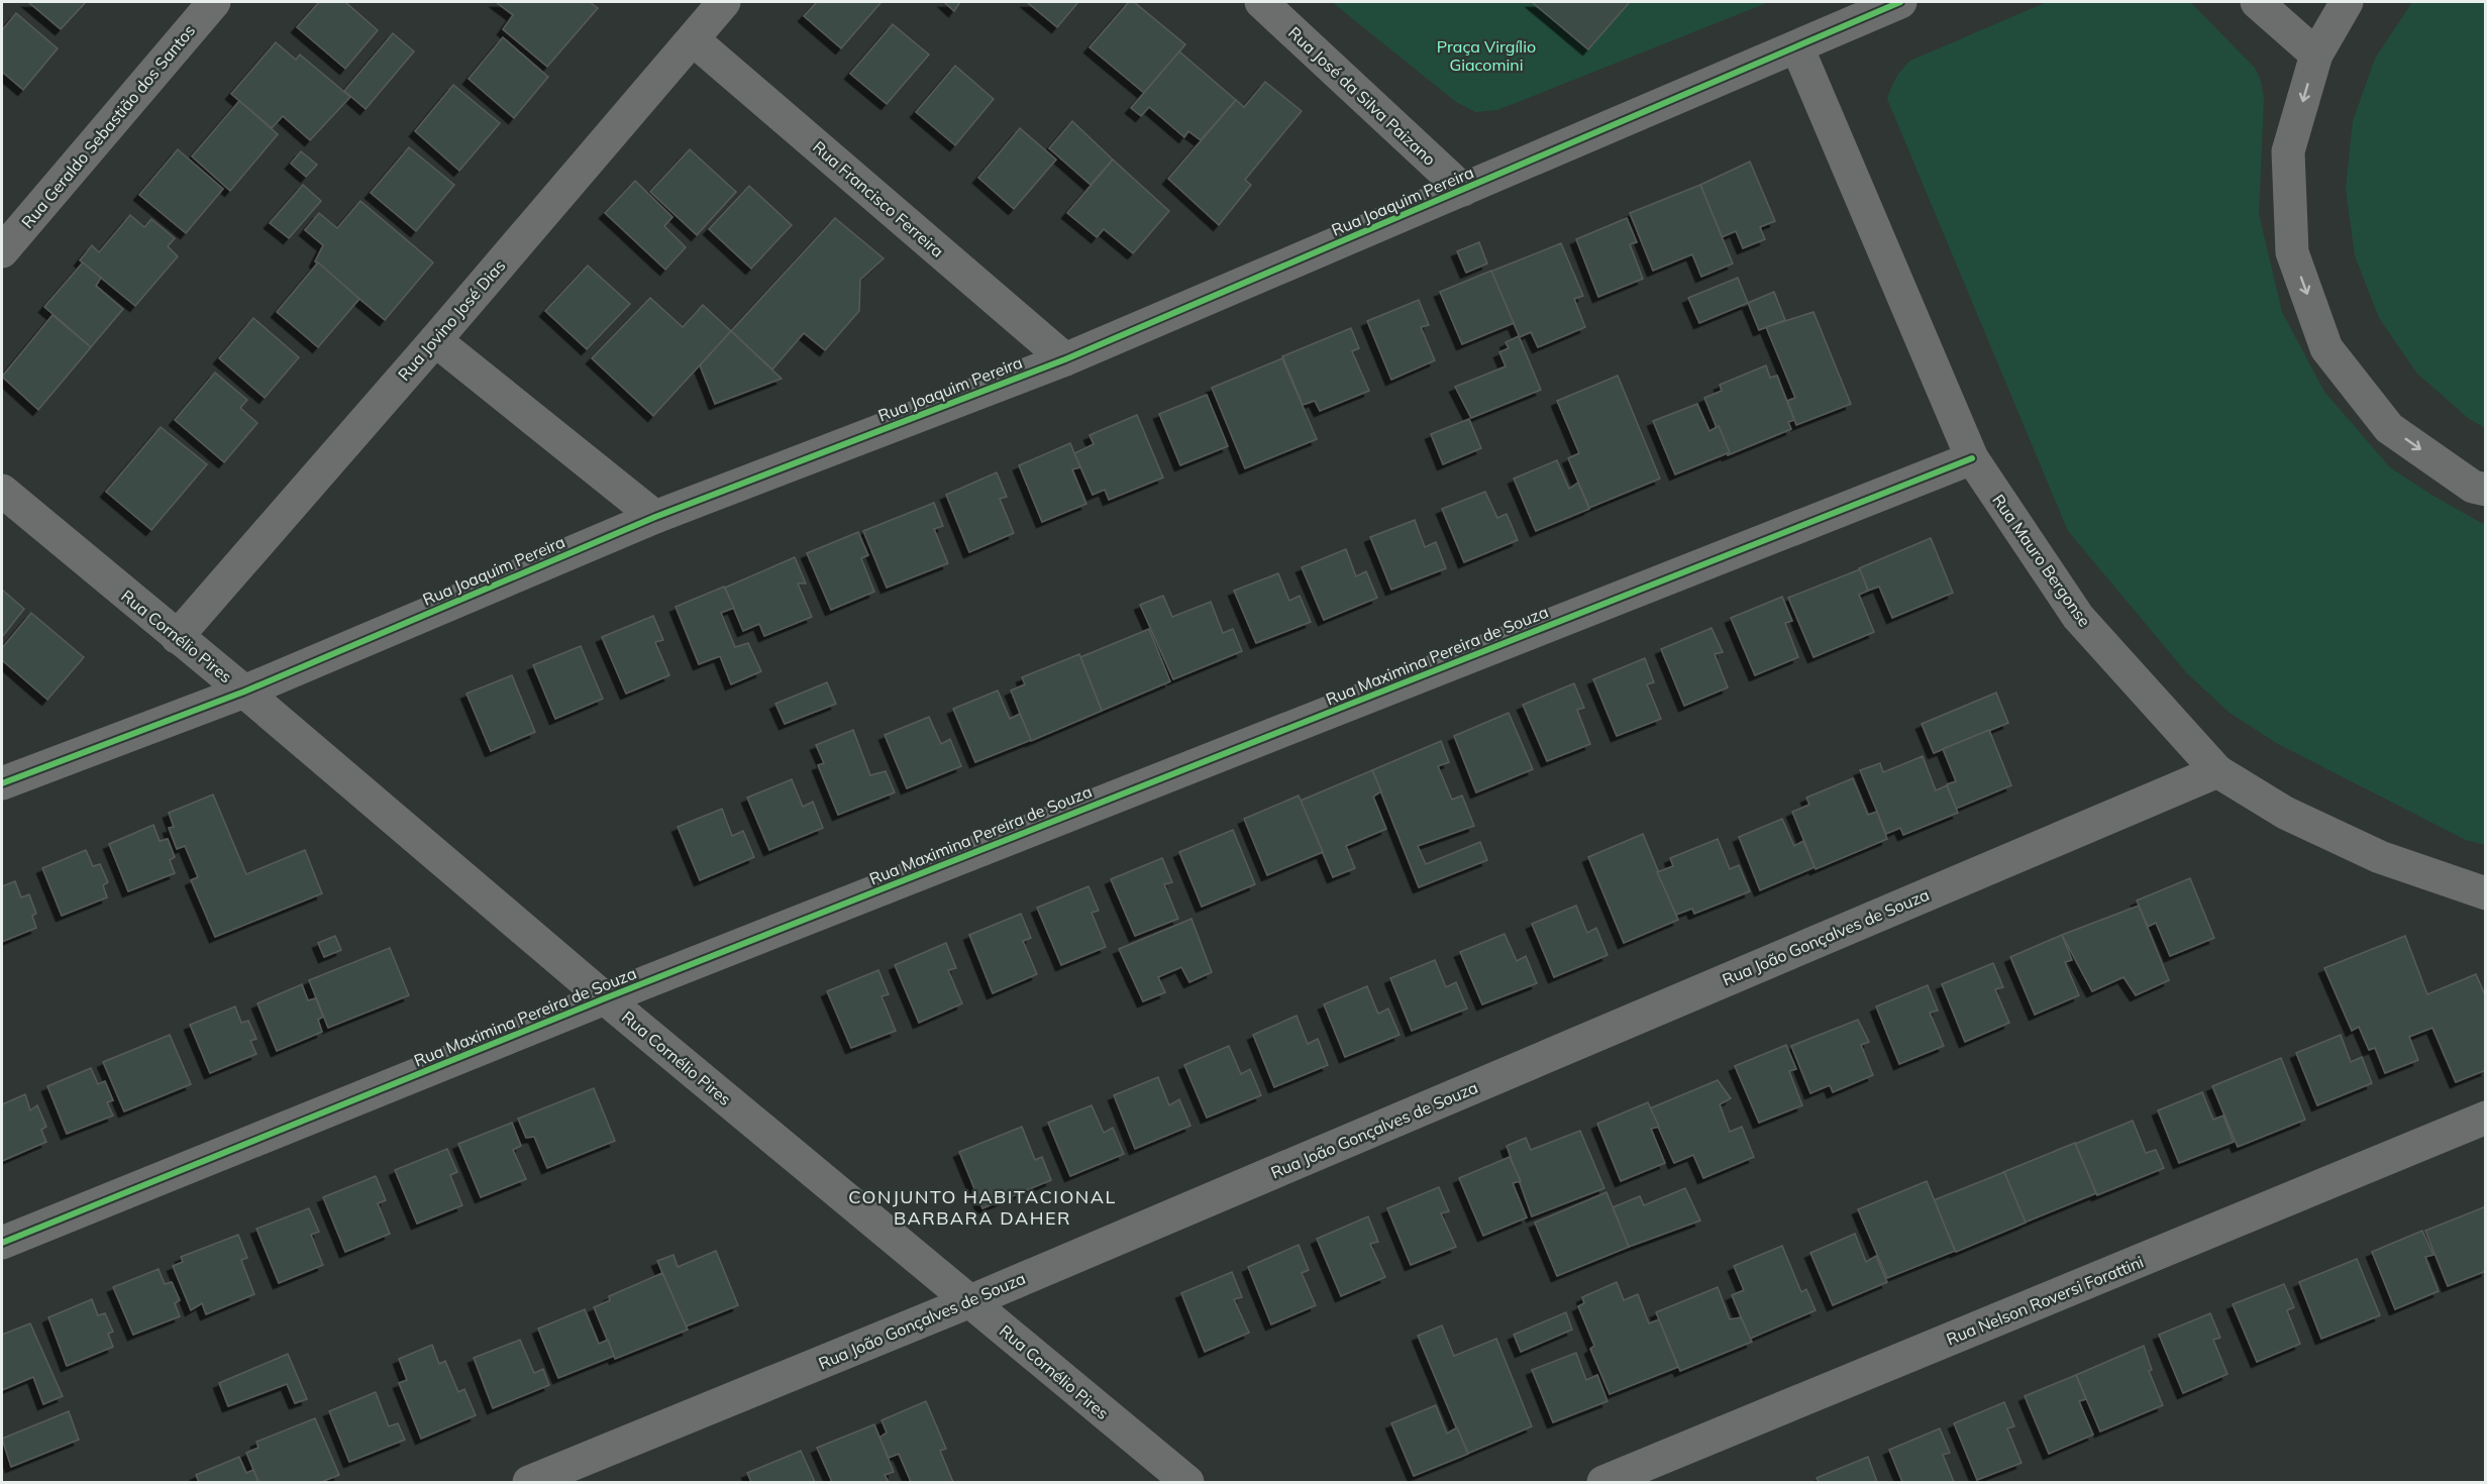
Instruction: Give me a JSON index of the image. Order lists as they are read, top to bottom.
{
  "streets": {
    "street": [
      "Rua José da Silva Paizano",
      "Rua Geraldo Sebastião dos Santos",
      "Rua Francisco Ferreira",
      "Rua Joaquim Pereira",
      "Rua Jovino José Dias",
      "Rua Mauro Bergonse",
      "Rua Cornélio Pires",
      "Rua Maximina Pereira de Souza",
      "Rua João Gonçalves de Souza",
      "Rua Nelson Roversi Forattini"
    ]
  },
  "crossings": [
    ["Rua José da Silva Paizano", "Rua Joaquim Pereira"],
    ["Rua Francisco Ferreira", "Rua Joaquim Pereira"],
    ["Rua Francisco Ferreira", "Rua Jovino José Dias"],
    ["Rua Joaquim Pereira", "Rua Mauro Bergonse"],
    ["Rua Joaquim Pereira", "Rua Cornélio Pires"],
    ["Rua Jovino José Dias", "Rua Cornélio Pires"],
    ["Rua Mauro Bergonse", "Rua Maximina Pereira de Souza"],
    ["Rua Mauro Bergonse", "Rua João Gonçalves de Souza"],
    ["Rua Cornélio Pires", "Rua Maximina Pereira de Souza"],
    ["Rua Cornélio Pires", "Rua João Gonçalves de Souza"]
  ],
  "districts": ["CONJUNTO HABITACIONAL BARBARA DAHER"],
  "parks": ["Praça Virgílio Giacomini"]
}
